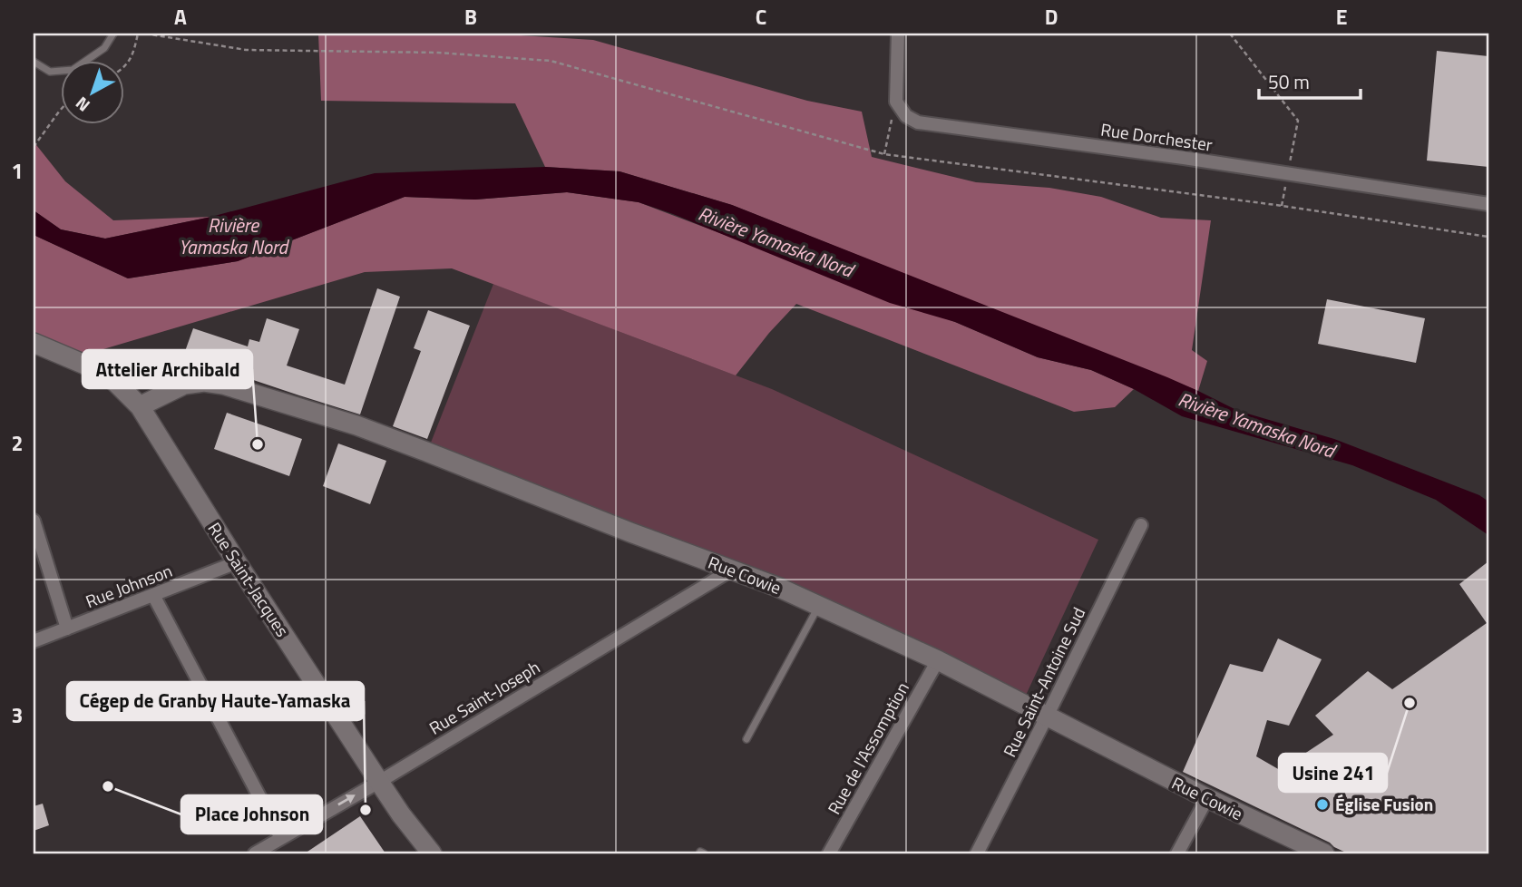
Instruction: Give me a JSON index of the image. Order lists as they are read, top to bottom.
{
  "streets": {
    "street": [
      "Rue Dorchester",
      "Rue Cowie",
      "Rue Saint-Jacques",
      "Rue Johnson",
      "Rue Saint-Antoine Sud",
      "Rue Saint-Joseph",
      "Rue de l'Assomption"
    ]
  },
  "crossings": [
    ["Rue Cowie", "Rue Saint-Jacques"],
    ["Rue Cowie", "Rue Saint-Antoine Sud"],
    ["Rue Cowie", "Rue Saint-Joseph"],
    ["Rue Cowie", "Rue de l'Assomption"],
    ["Rue Saint-Jacques", "Rue Johnson"],
    ["Rue Saint-Jacques", "Rue Saint-Joseph"]
  ],
  "water": ["Rivière Yamaska Nord"],
  "places": [
    "Attelier Archibald",
    "Usine 241",
    "Place Johnson",
    "Église Fusion",
    "Cégep de Granby Haute-Yamaska"
  ],
  "scale_bar": "50 m",
  "north": "bottom left",
  "grid": {
    "columns": [
      "A",
      "B",
      "C",
      "D",
      "E"
    ],
    "rows": ["1", "2", "3"]
  }
}
